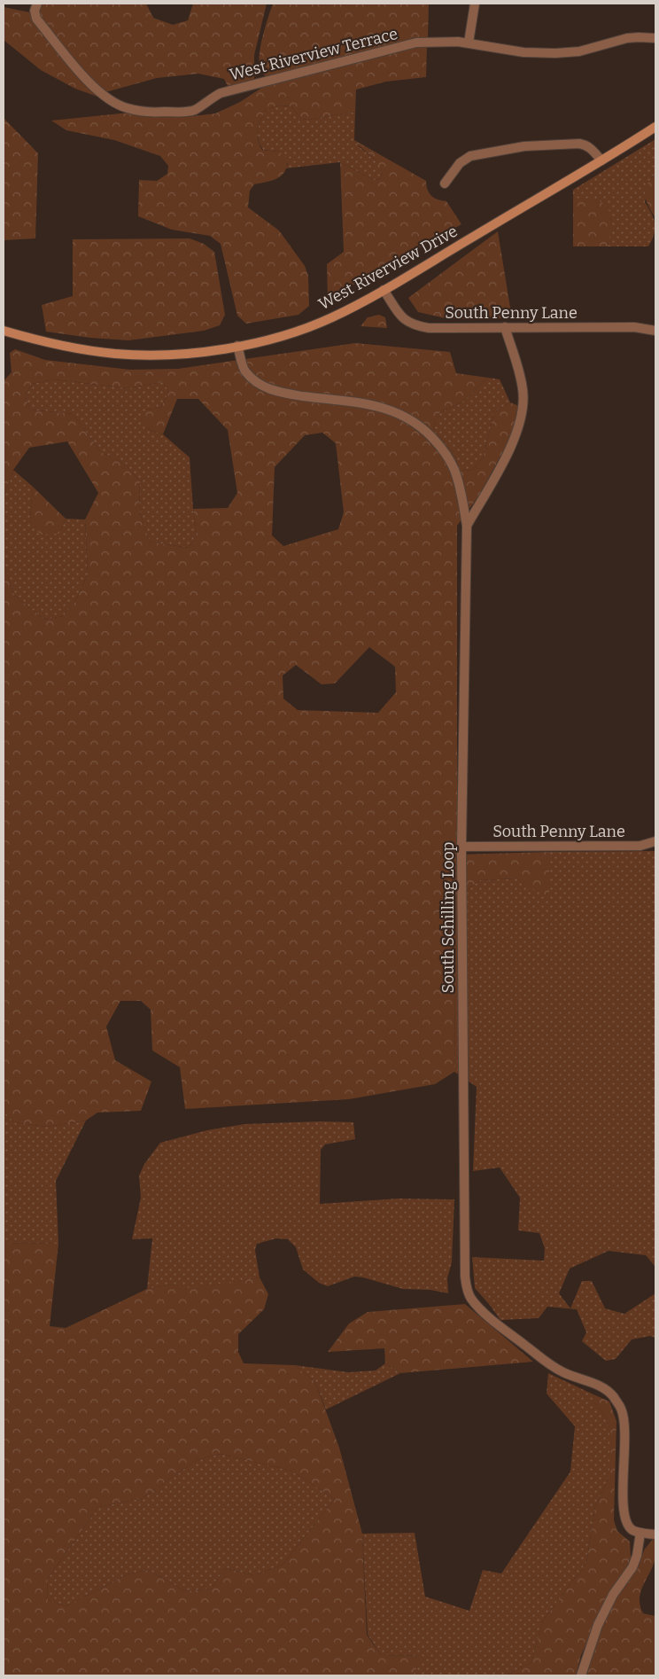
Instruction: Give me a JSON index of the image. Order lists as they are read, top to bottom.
{
  "streets": {
    "street": [
      "West Riverview Terrace",
      "West Riverview Drive",
      "South Penny Lane",
      "South Schilling Loop"
    ]
  },
  "crossings": [
    ["West Riverview Drive", "South Penny Lane"],
    ["West Riverview Drive", "South Schilling Loop"],
    ["South Penny Lane", "South Schilling Loop"]
  ]
}
